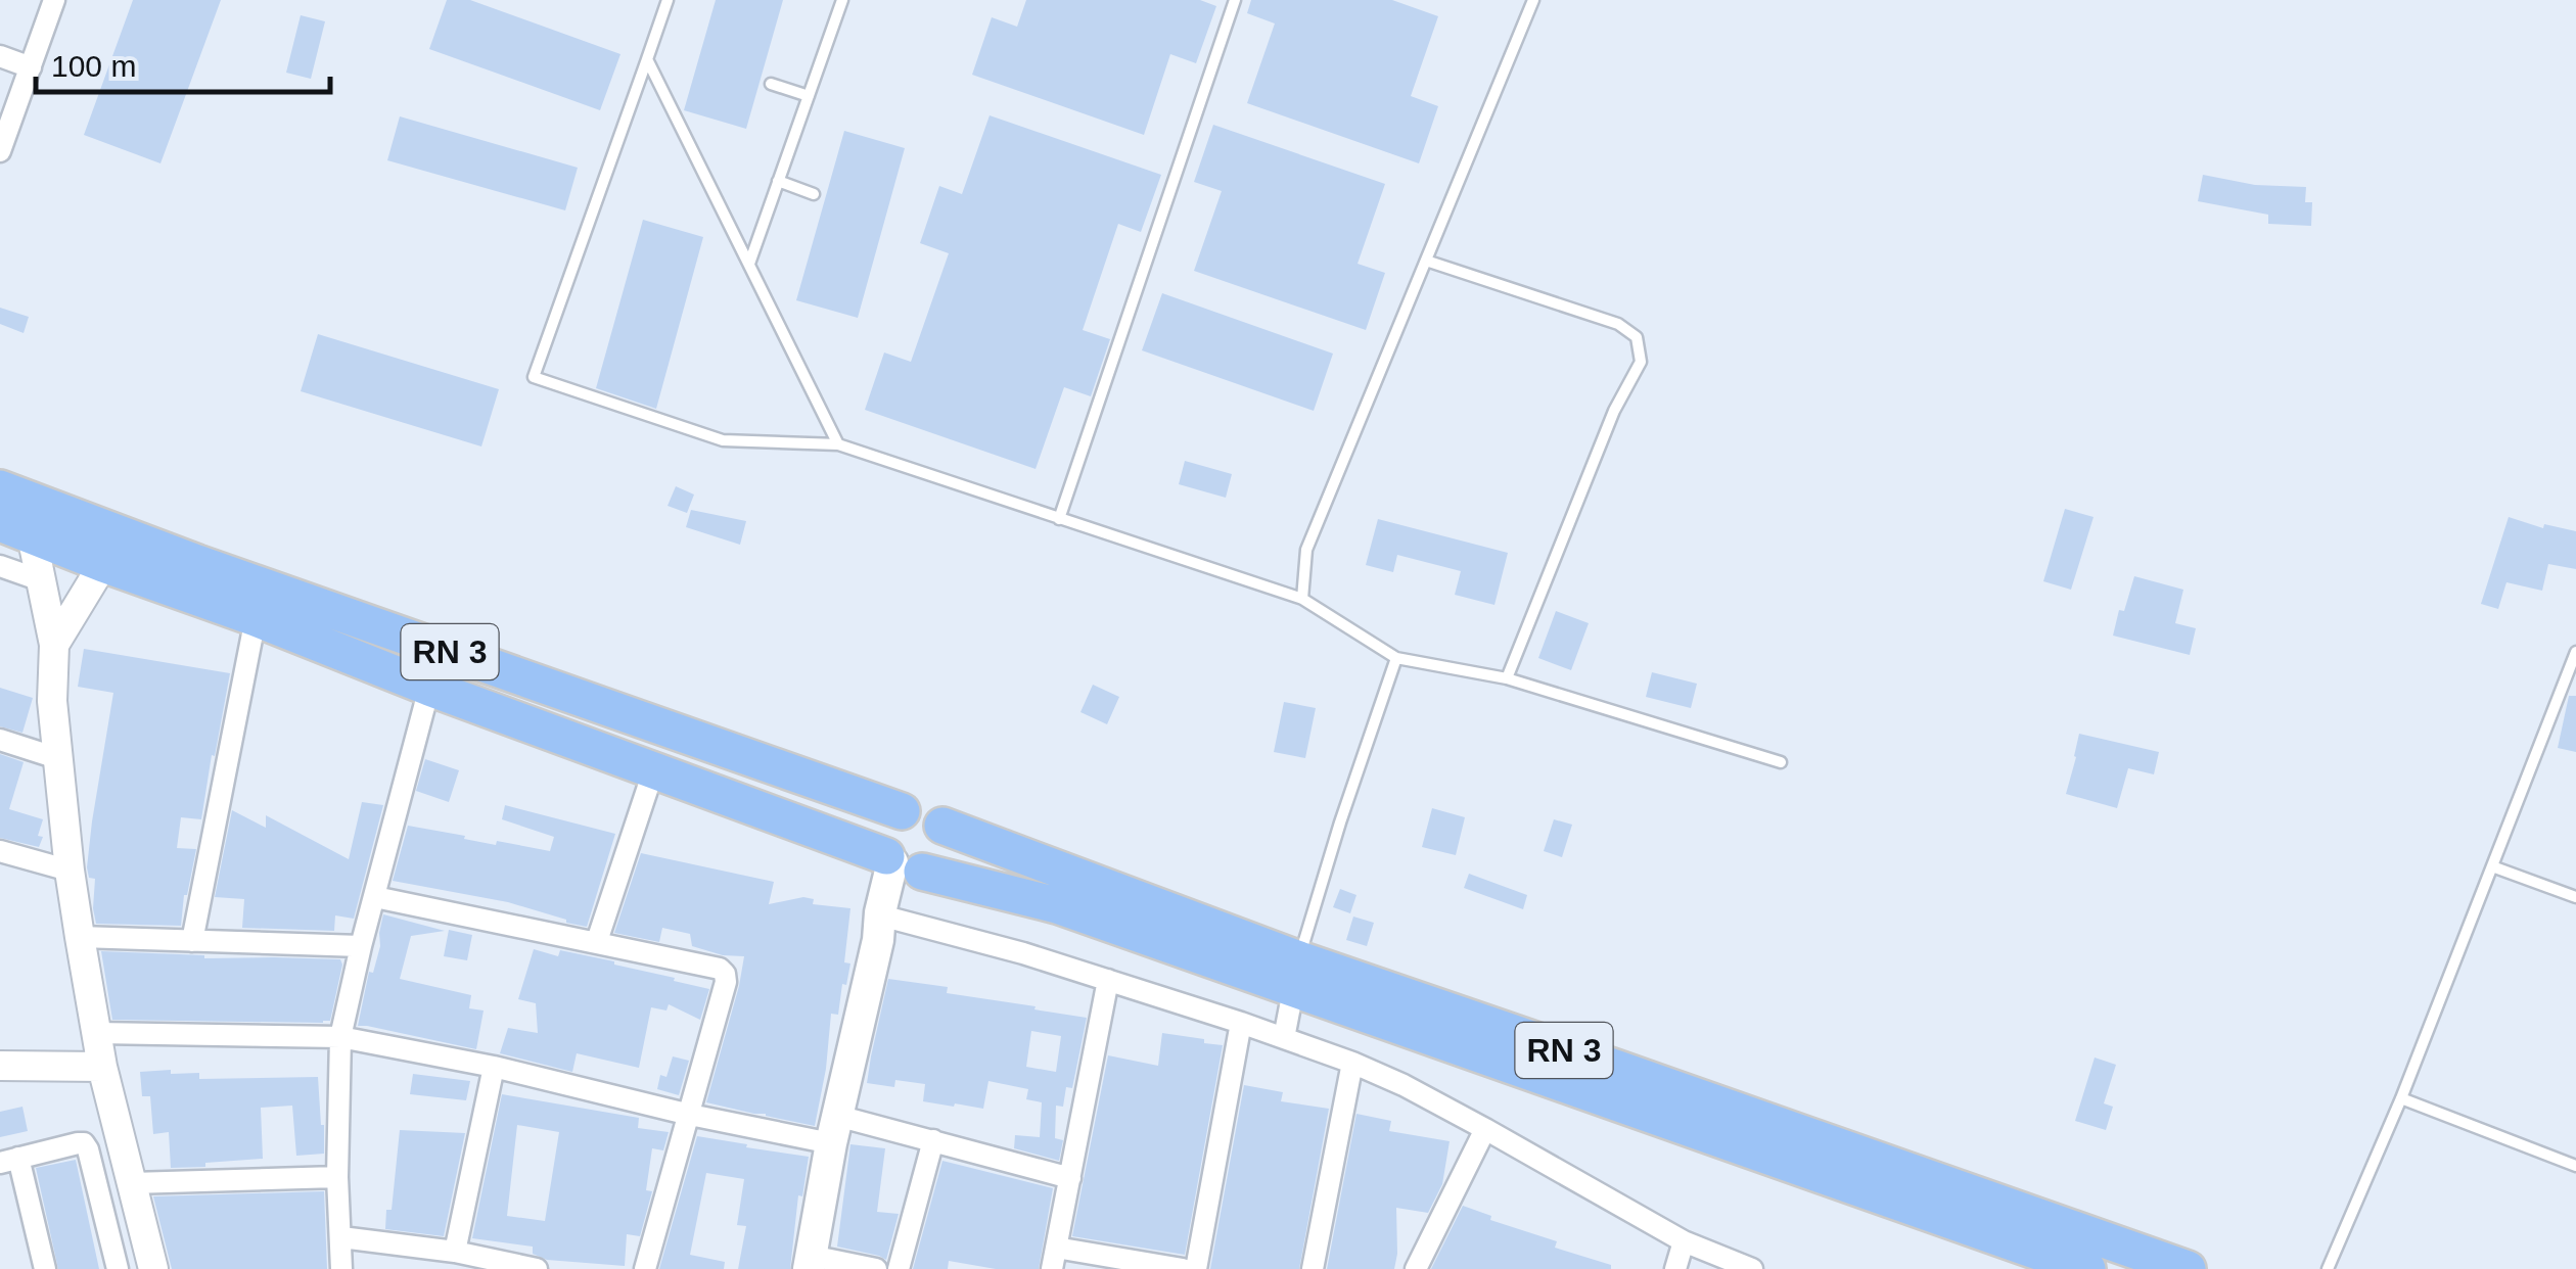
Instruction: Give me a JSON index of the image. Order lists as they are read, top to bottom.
{
  "streets": {
    "highway": ["RN 3"]
  },
  "scale_bar": "100 m"
}
